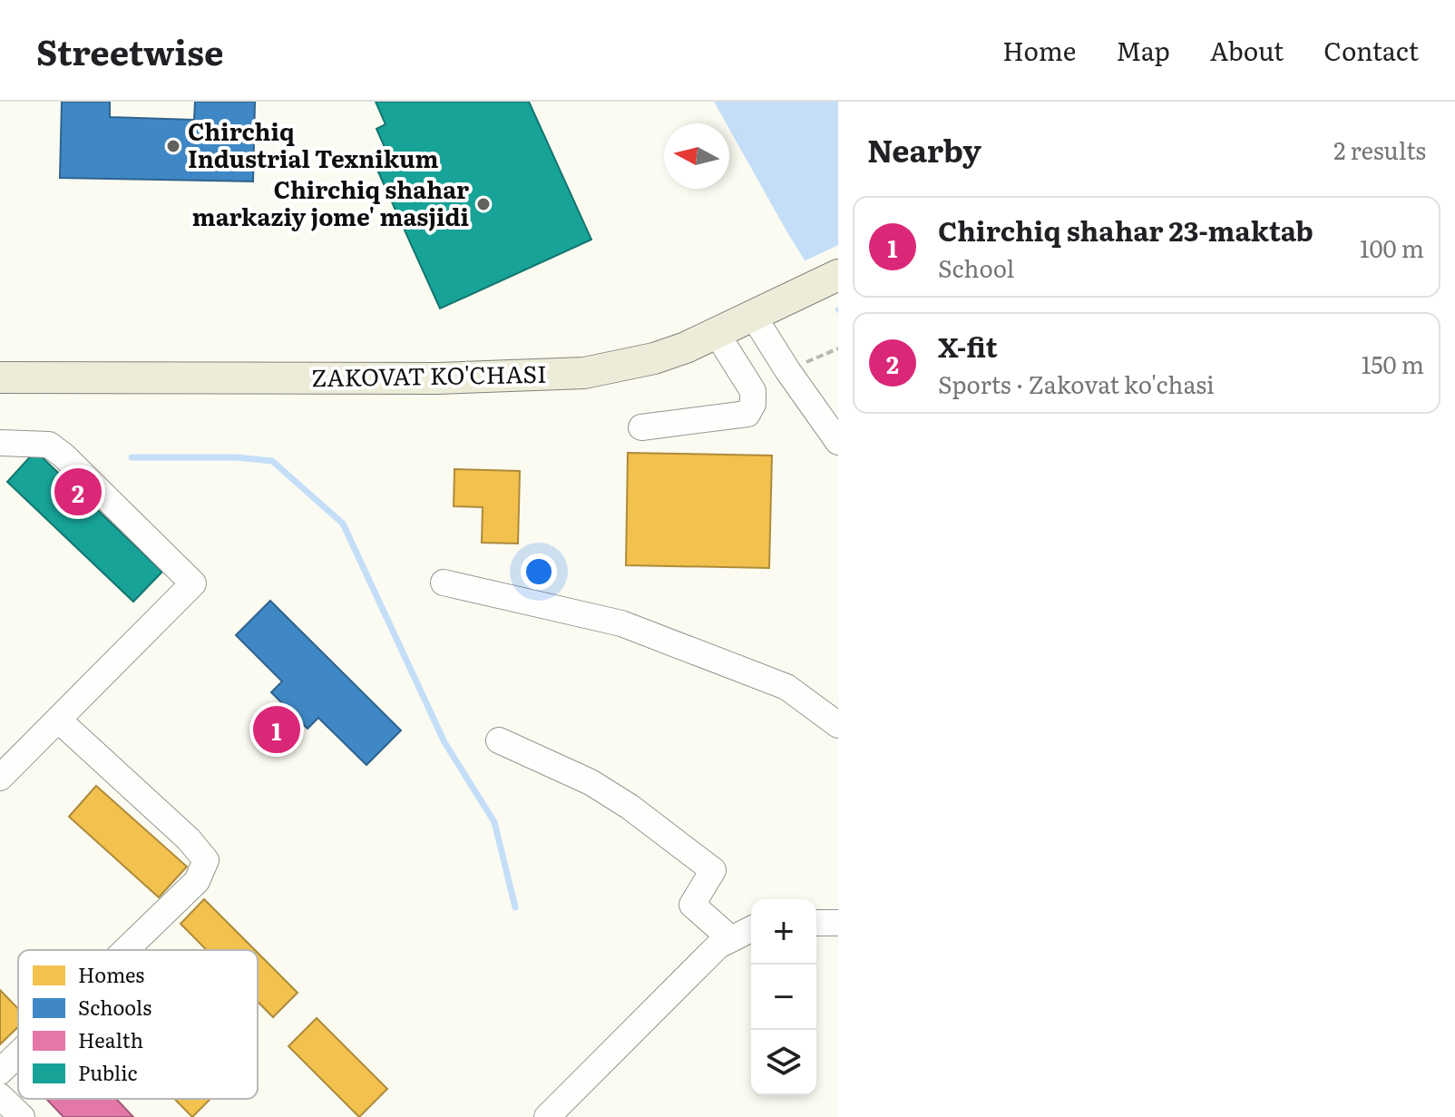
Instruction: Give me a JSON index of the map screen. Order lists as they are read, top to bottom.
{
  "streets": {
    "main road": ["ZAKOVAT KO'CHASI"]
  },
  "places": ["Chirchiq Industrial Texnikum", "Chirchiq shahar markaziy jome' masjidi"],
  "legend": [
    "Homes",
    "Schools",
    "Health",
    "Public"
  ],
  "north": "left",
  "page": {
    "header": "Streetwise",
    "nav": [
      "Home",
      "Map",
      "About",
      "Contact"
    ],
    "heading": ["Nearby", "2 results"],
    "list": [
      {
        "mark": "1",
        "name": "Chirchiq shahar 23-maktab",
        "note": "School",
        "value": "100 m"
      },
      {
        "mark": "2",
        "name": "X-fit",
        "note": "Sports · Zakovat ko'chasi",
        "value": "150 m"
      }
    ],
    "pins": ["2", "1"],
    "map_buttons": ["+", "−"]
  }
}
